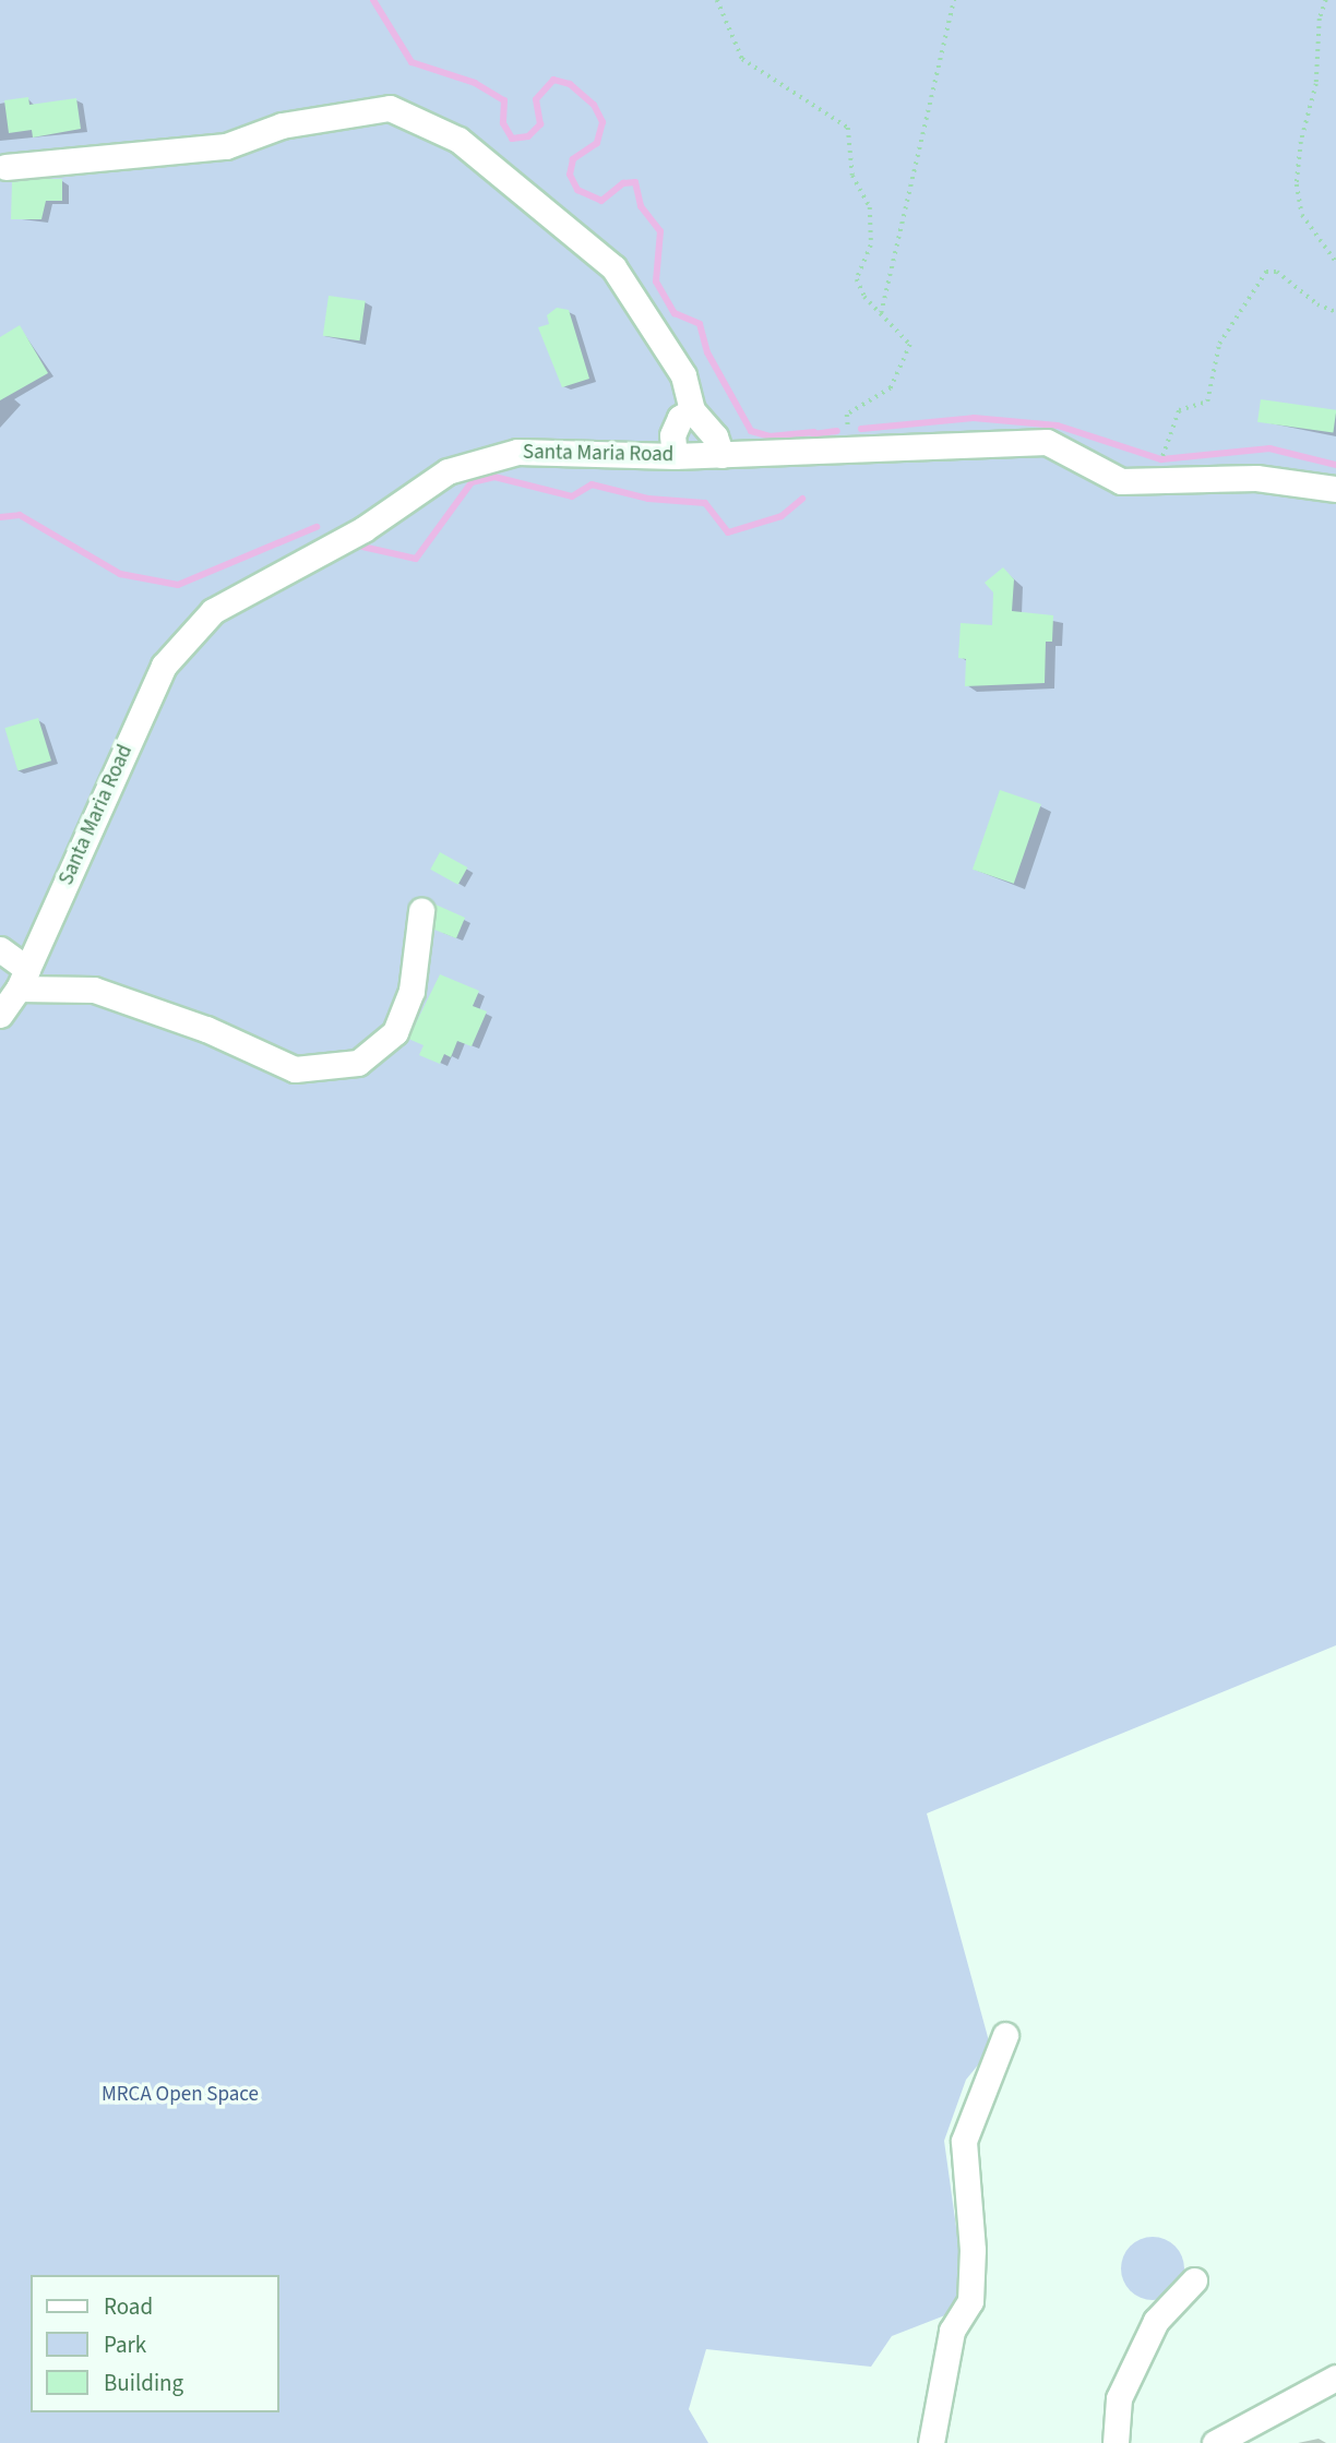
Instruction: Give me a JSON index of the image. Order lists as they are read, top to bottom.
{
  "streets": {
    "street": ["Santa Maria Road"]
  },
  "parks": ["MRCA Open Space"],
  "legend": ["Road", "Park", "Building"]
}
